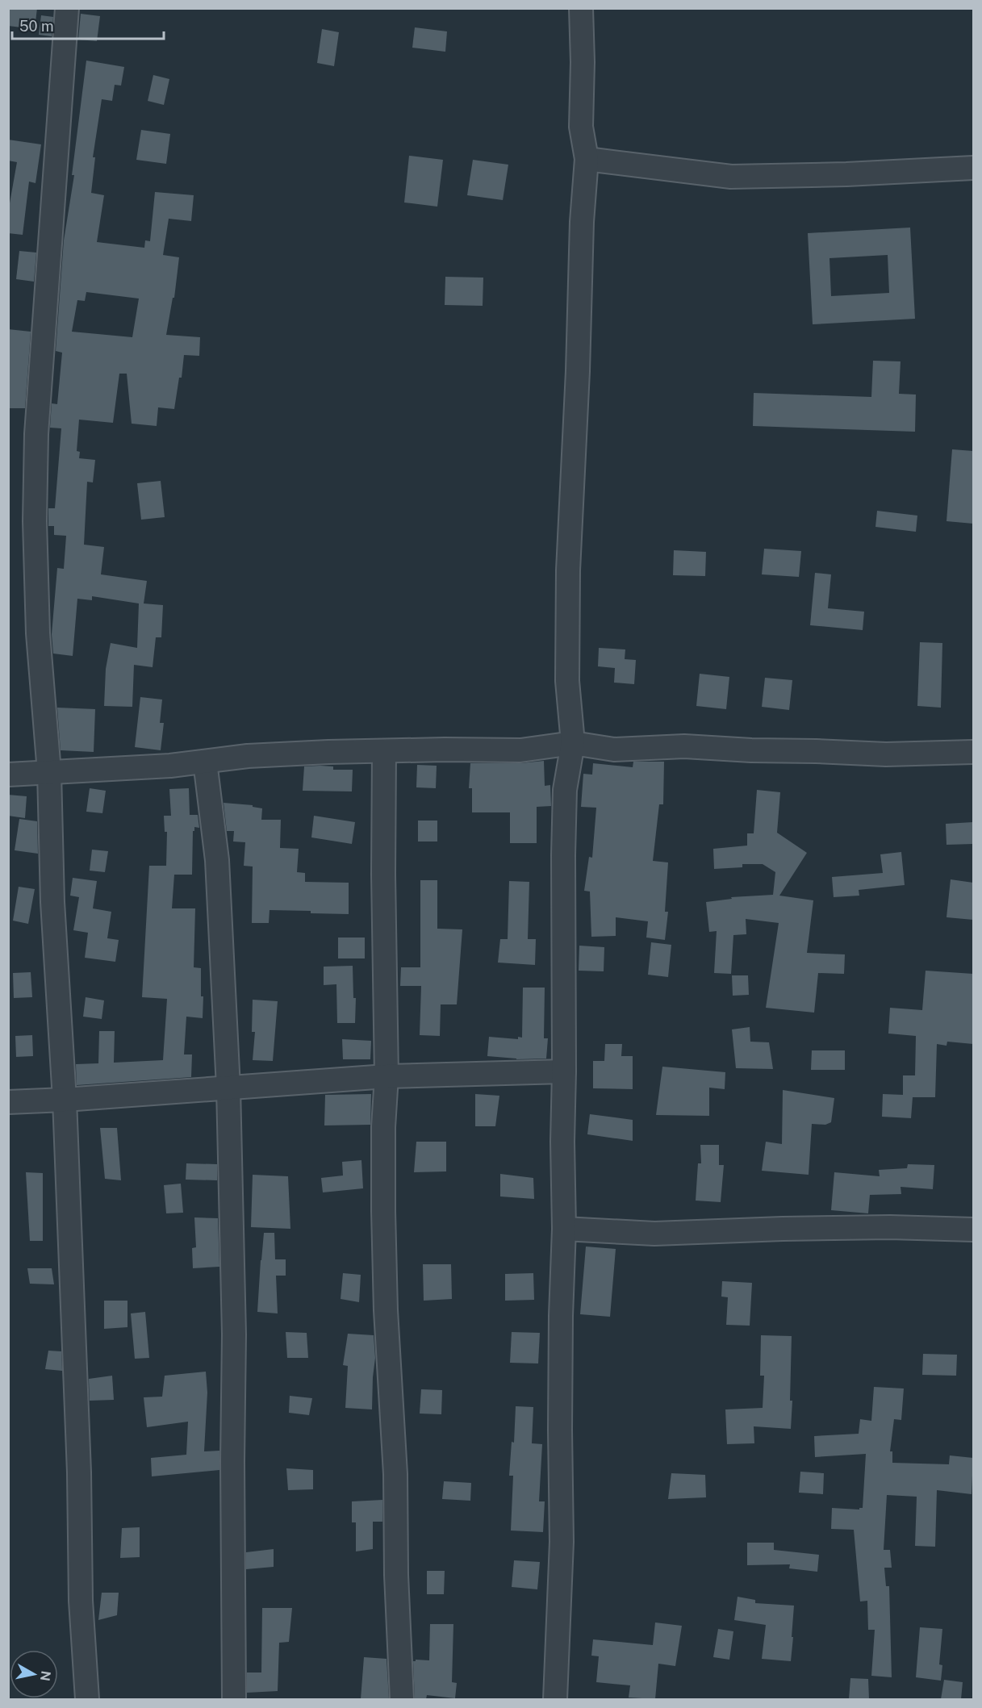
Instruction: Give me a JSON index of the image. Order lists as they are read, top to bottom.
{
  "scale_bar": "50 m",
  "north": "right"
}
